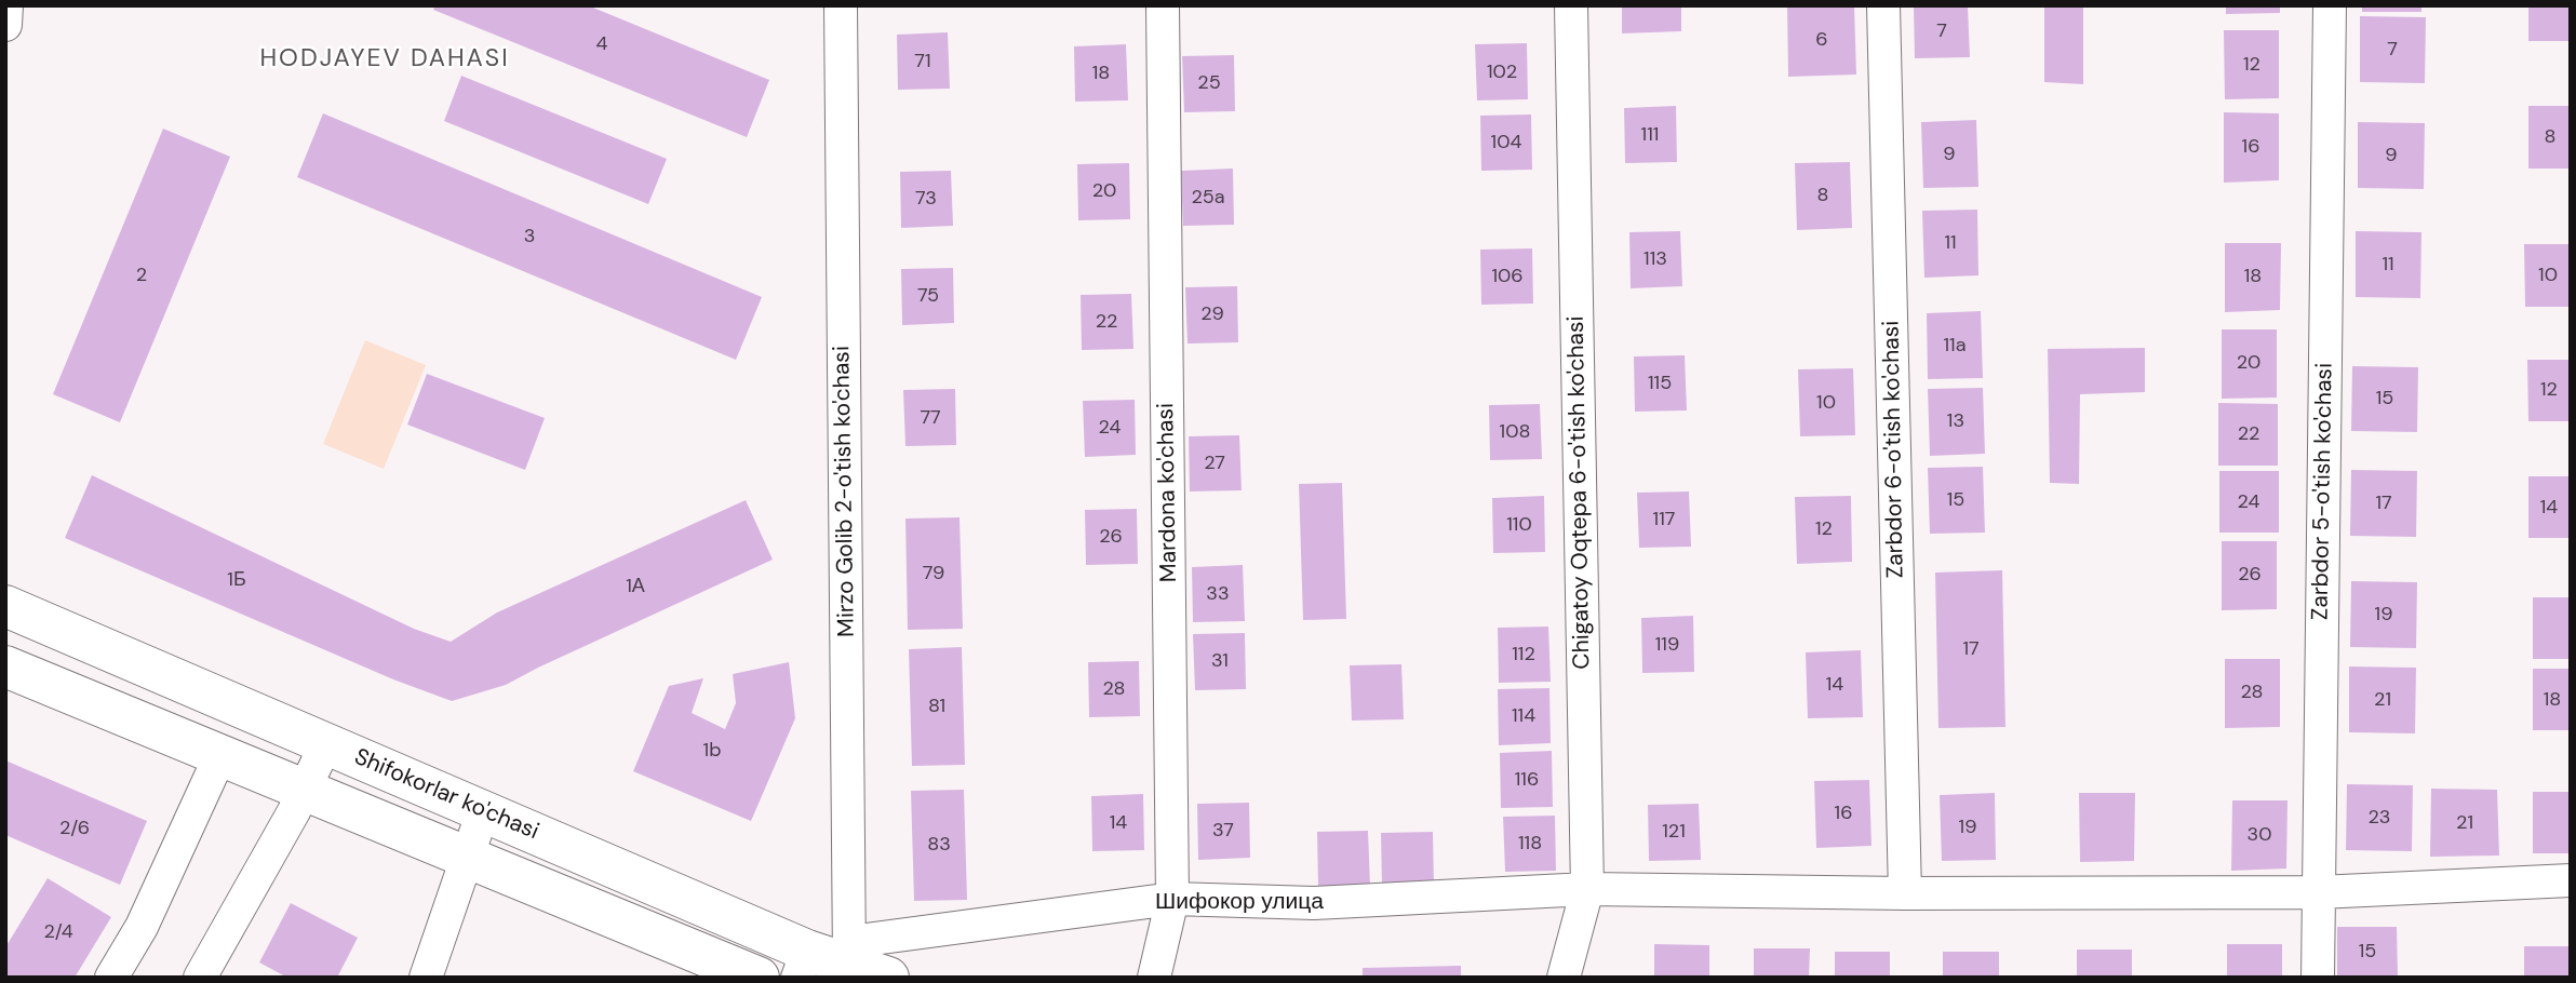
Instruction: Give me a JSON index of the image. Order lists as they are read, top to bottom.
{
  "streets": {
    "main road": ["Shifokorlar ko'chasi"],
    "street": [
      "Zarbdor 6-o'tish ko'chasi",
      "Mirzo Golib 2-o'tish ko'chasi",
      "Zarbdor 5-o'tish ko'chasi",
      "Mardona ko'chasi",
      "Chigatoy Oqtepa 6-o'tish ko'chasi",
      "Шифокор улица"
    ]
  },
  "crossings": [
    ["Zarbdor 6-o'tish ko'chasi", "Шифокор улица"],
    ["Mirzo Golib 2-o'tish ko'chasi", "Shifokorlar ko'chasi"],
    ["Mirzo Golib 2-o'tish ko'chasi", "Шифокор улица"],
    ["Zarbdor 5-o'tish ko'chasi", "Шифокор улица"],
    ["Mardona ko'chasi", "Шифокор улица"],
    ["Chigatoy Oqtepa 6-o'tish ko'chasi", "Шифокор улица"],
    ["Shifokorlar ko'chasi", "Шифокор улица"]
  ],
  "districts": ["HODJAYEV DAHASI"],
  "house_numbers": [
    "7",
    "6",
    "4",
    "7",
    "71",
    "12",
    "102",
    "18",
    "25",
    "111",
    "8",
    "104",
    "16",
    "9",
    "9",
    "20",
    "8",
    "25a",
    "73",
    "3",
    "11",
    "113",
    "11",
    "2",
    "10",
    "106",
    "18",
    "75",
    "29",
    "22",
    "11a",
    "20",
    "115",
    "12",
    "15",
    "10",
    "77",
    "13",
    "24",
    "108",
    "22",
    "27",
    "15",
    "24",
    "17",
    "14",
    "117",
    "110",
    "12",
    "26",
    "79",
    "26",
    "1Б",
    "1А",
    "33",
    "19",
    "119",
    "17",
    "112",
    "31",
    "14",
    "28",
    "28",
    "21",
    "18",
    "81",
    "114",
    "1b",
    "116",
    "16",
    "23",
    "14",
    "21",
    "19",
    "2/6",
    "37",
    "121",
    "30",
    "118",
    "83",
    "2/4",
    "15"
  ]
}
